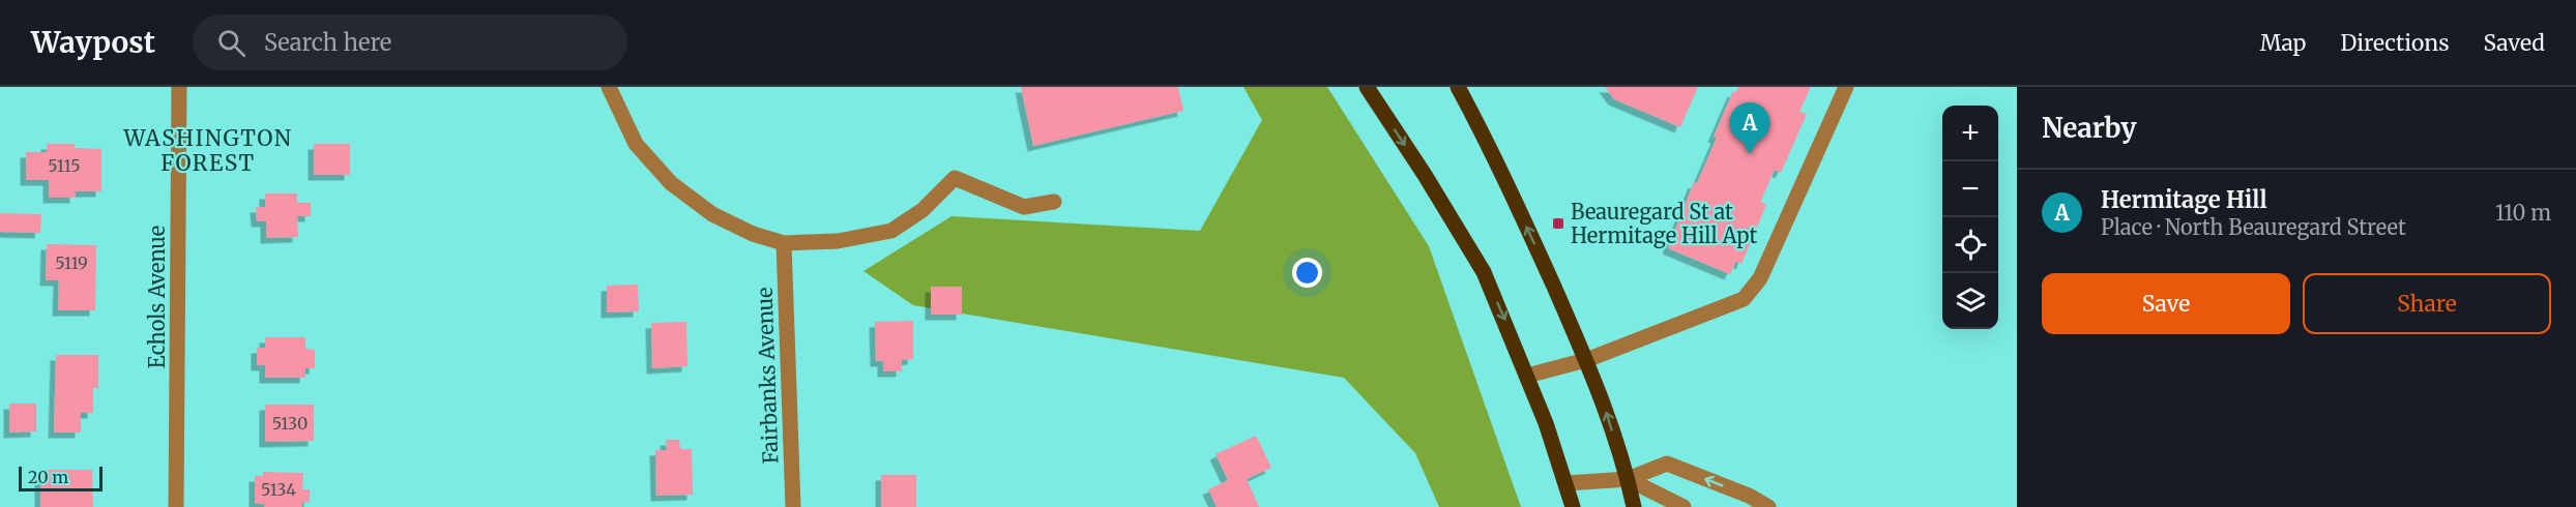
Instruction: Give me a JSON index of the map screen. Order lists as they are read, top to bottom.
{
  "streets": {
    "street": ["Echols Avenue", "Fairbanks Avenue"]
  },
  "districts": ["WASHINGTON FOREST"],
  "places": {
    "transit": ["Beauregard St at Hermitage Hill Apt"]
  },
  "house_numbers": [
    "5115",
    "5119",
    "5130",
    "5134"
  ],
  "scale_bar": "20 m",
  "page": {
    "header": "Waypost",
    "search": "Search here",
    "nav": ["Map", "Directions", "Saved"],
    "heading": "Nearby",
    "pins": "A",
    "map_buttons": ["+", "−"],
    "list": [
      {
        "mark": "A",
        "name": "Hermitage Hill",
        "note": "Place · North Beauregard Street",
        "value": "110 m"
      }
    ],
    "buttons": ["Save", "Share"],
    "scale": "20 m"
  }
}
